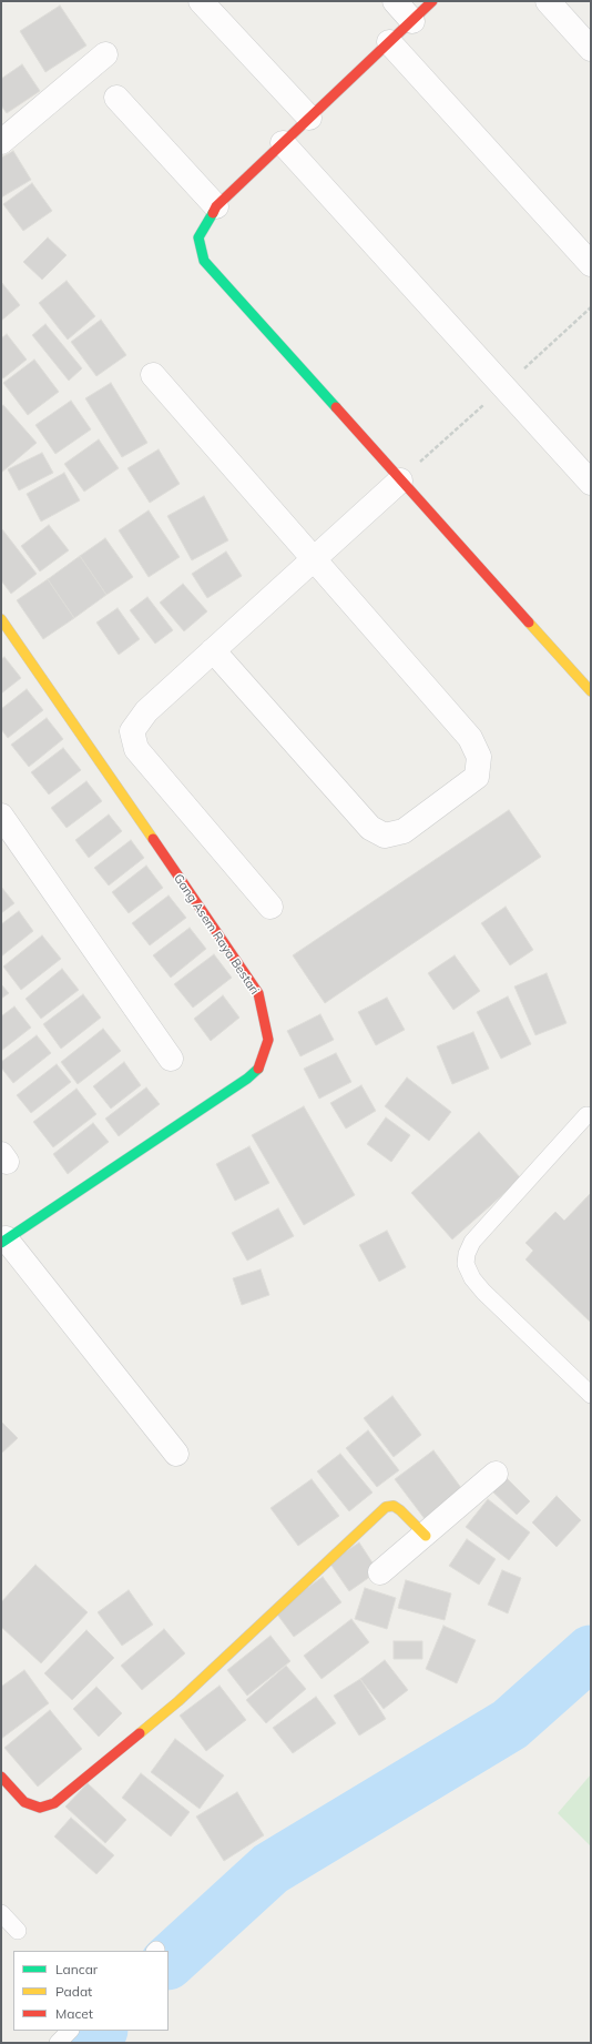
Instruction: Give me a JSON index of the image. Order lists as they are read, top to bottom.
{
  "streets": {
    "street": ["Gang Asem Raya Bestari"]
  },
  "legend": ["Lancar", "Padat", "Macet"]
}
